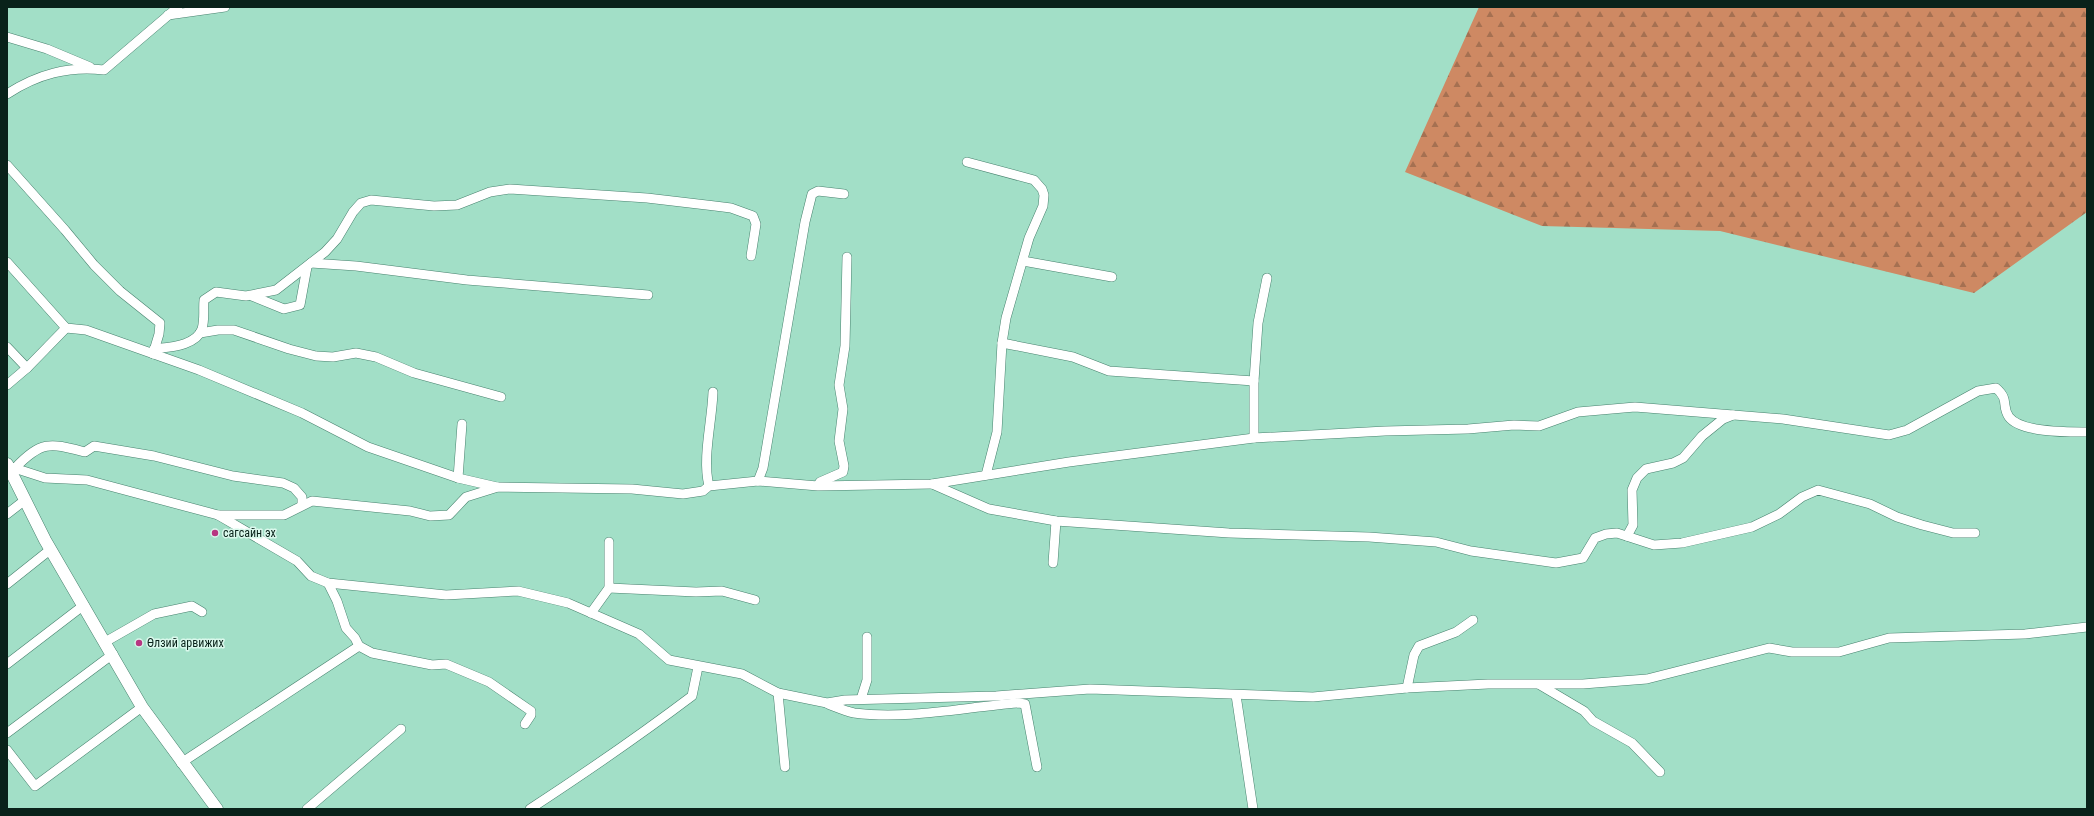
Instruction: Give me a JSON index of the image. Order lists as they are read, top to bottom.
{
  "places": ["сагсайн эх", "Өлзий арвижих"]
}
